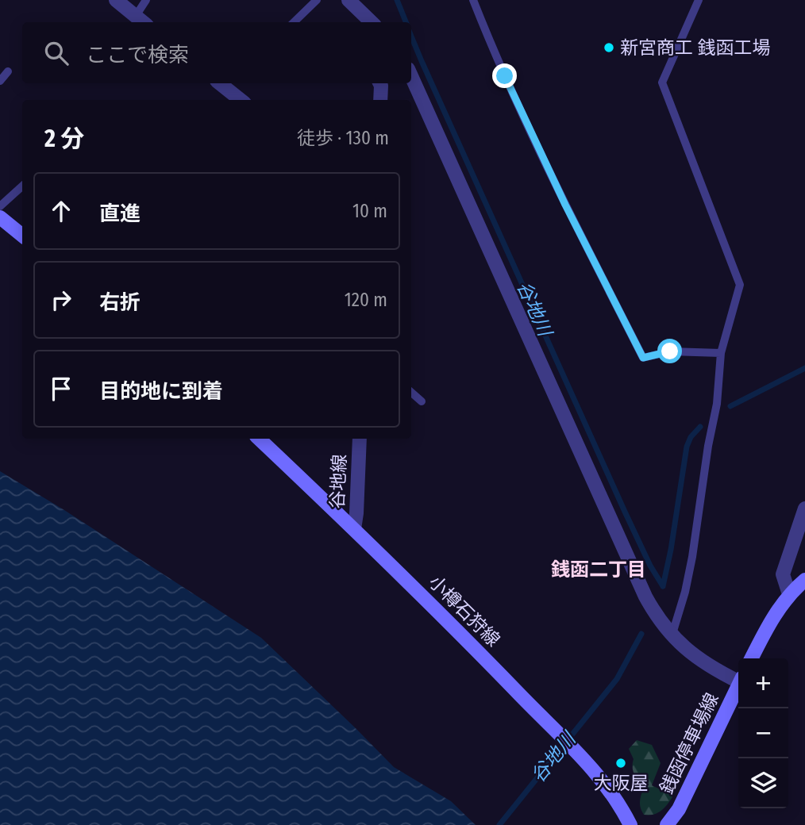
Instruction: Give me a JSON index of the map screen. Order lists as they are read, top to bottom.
{
  "streets": {
    "main road": ["小樽石狩線", "銭函停車場線"],
    "street": ["谷地線"]
  },
  "crossings": [
    ["谷地線", "小樽石狩線"]
  ],
  "districts": ["銭函二丁目"],
  "water": ["谷地川"],
  "places": ["新宮商工 銭函工場", "大阪屋"],
  "page": {
    "search": "ここで検索",
    "heading": ["2 分", "徒歩 · 130 m"],
    "list": [
      ["直進", "10 m"],
      ["右折", "120 m"],
      "目的地に到着"
    ],
    "map_buttons": ["+", "−"]
  }
}
